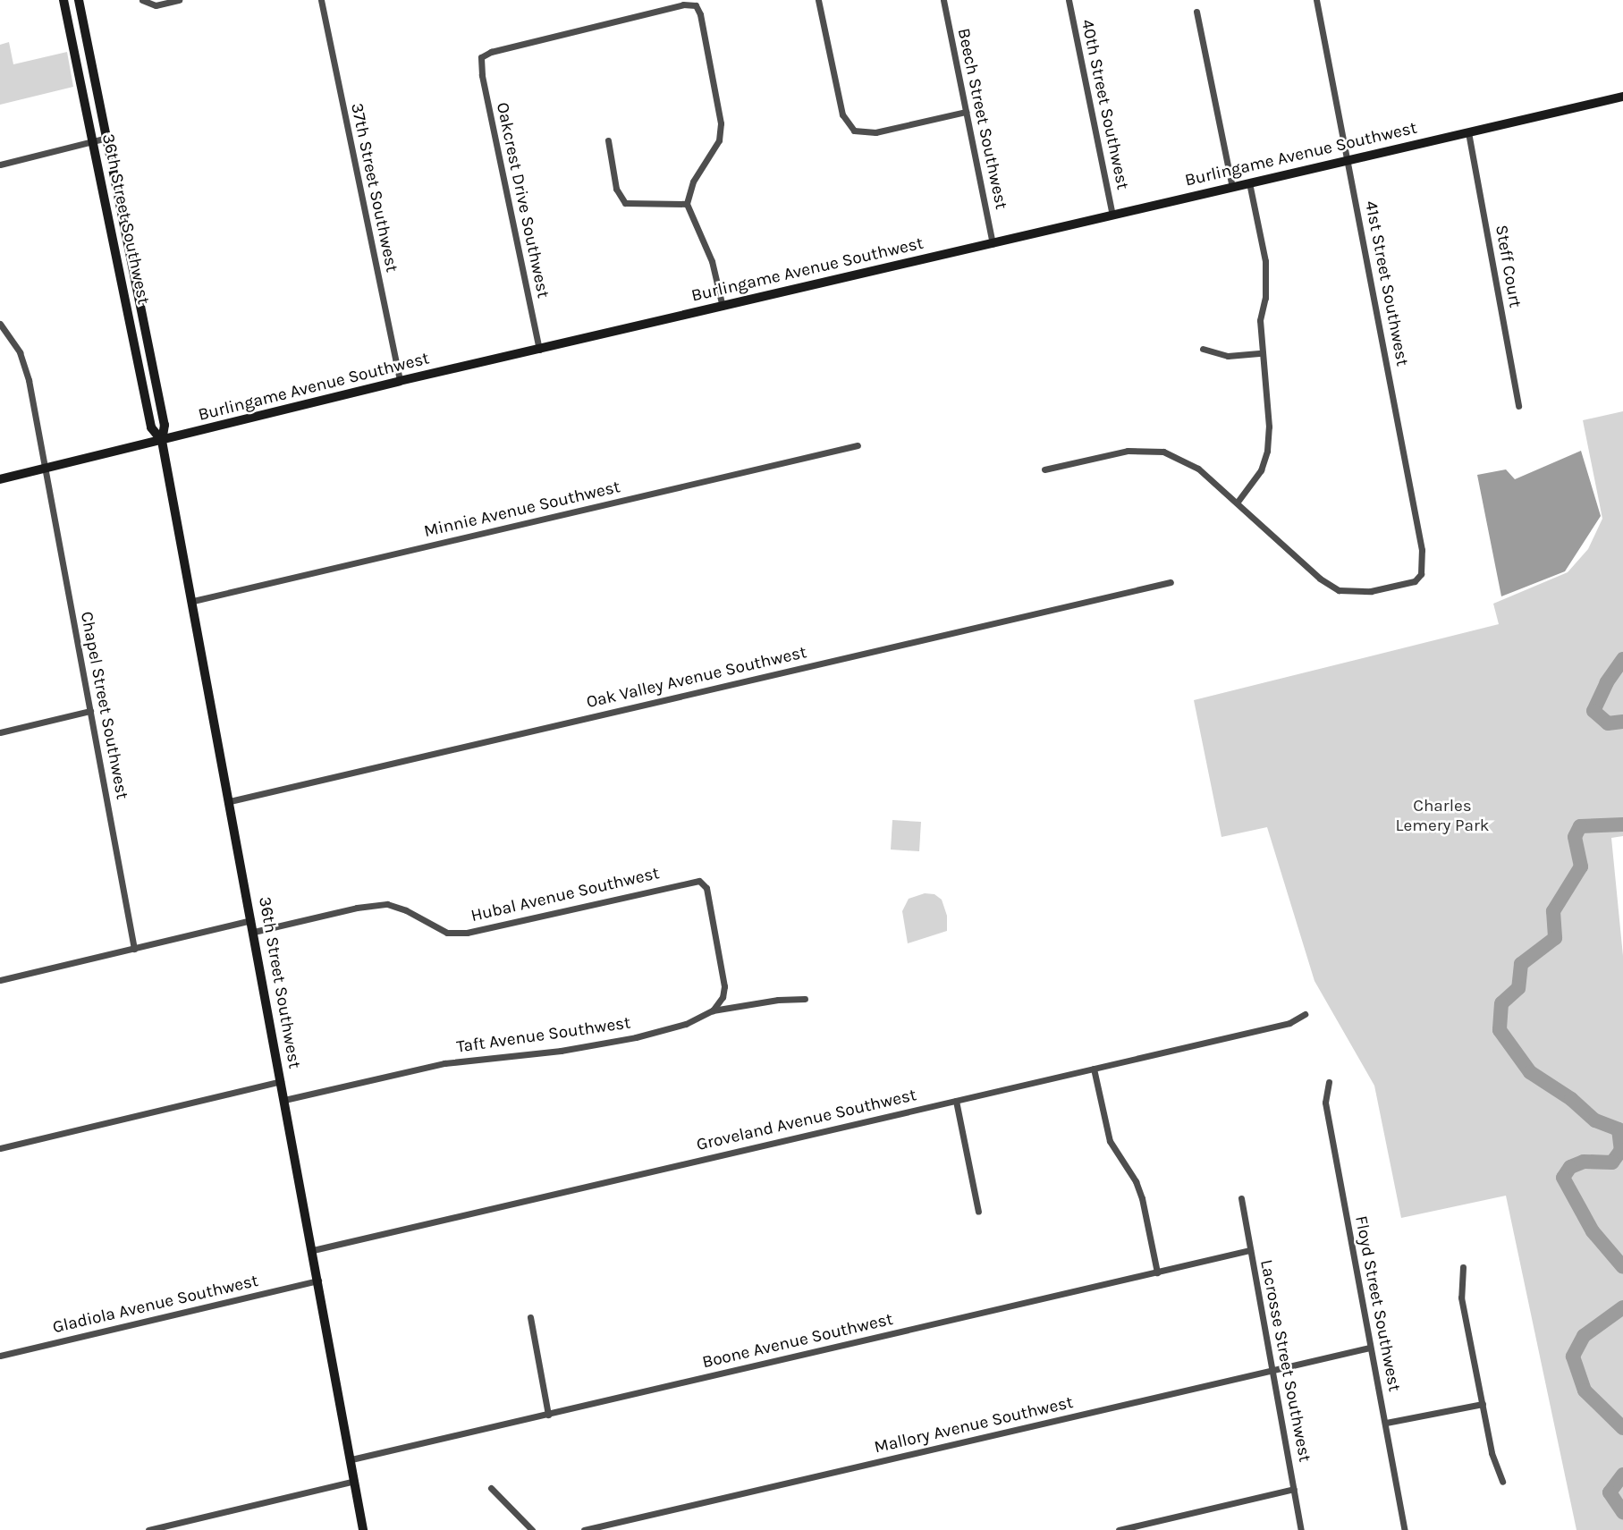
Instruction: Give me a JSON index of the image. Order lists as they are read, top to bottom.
{
  "streets": {
    "street": [
      "40th Street Southwest",
      "Beech Street Southwest",
      "Burlingame Avenue Southwest",
      "37th Street Southwest",
      "Oakcrest Drive Southwest",
      "36th Street Southwest",
      "Steff Court",
      "41st Street Southwest",
      "Minnie Avenue Southwest",
      "Oak Valley Avenue Southwest",
      "Chapel Street Southwest",
      "Hubal Avenue Southwest",
      "Taft Avenue Southwest",
      "Groveland Avenue Southwest",
      "Floyd Street Southwest",
      "Gladiola Avenue Southwest",
      "Boone Avenue Southwest",
      "Lacrosse Street Southwest",
      "Mallory Avenue Southwest"
    ]
  },
  "crossings": [
    ["40th Street Southwest", "Burlingame Avenue Southwest"],
    ["Beech Street Southwest", "Burlingame Avenue Southwest"],
    ["Burlingame Avenue Southwest", "37th Street Southwest"],
    ["Burlingame Avenue Southwest", "Oakcrest Drive Southwest"],
    ["Burlingame Avenue Southwest", "36th Street Southwest"],
    ["Burlingame Avenue Southwest", "Steff Court"],
    ["Burlingame Avenue Southwest", "41st Street Southwest"],
    ["Burlingame Avenue Southwest", "Chapel Street Southwest"],
    ["36th Street Southwest", "Minnie Avenue Southwest"],
    ["36th Street Southwest", "Oak Valley Avenue Southwest"],
    ["36th Street Southwest", "Hubal Avenue Southwest"],
    ["36th Street Southwest", "Taft Avenue Southwest"],
    ["36th Street Southwest", "Groveland Avenue Southwest"],
    ["36th Street Southwest", "Gladiola Avenue Southwest"],
    ["36th Street Southwest", "Boone Avenue Southwest"],
    ["Hubal Avenue Southwest", "Taft Avenue Southwest"],
    ["Floyd Street Southwest", "Mallory Avenue Southwest"],
    ["Boone Avenue Southwest", "Lacrosse Street Southwest"],
    ["Lacrosse Street Southwest", "Mallory Avenue Southwest"]
  ],
  "parks": ["Charles Lemery Park"]
}
